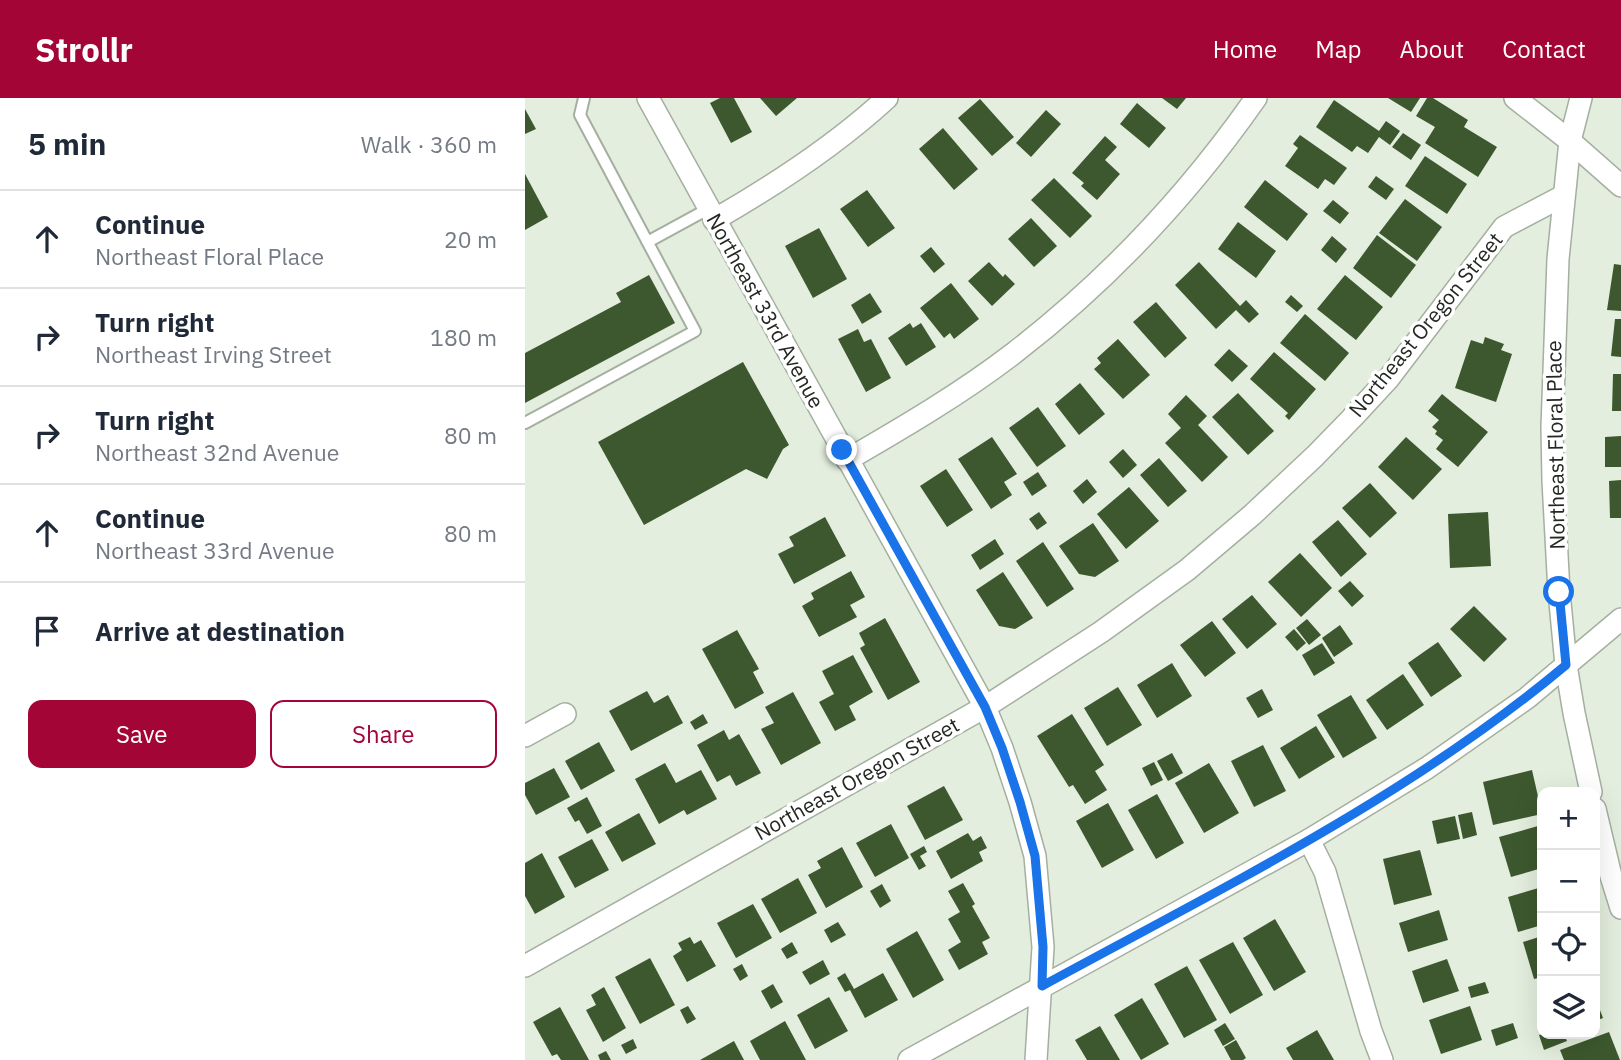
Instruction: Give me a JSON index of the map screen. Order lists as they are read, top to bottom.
{
  "streets": {
    "street": ["Northeast 33rd Avenue", "Northeast Oregon Street", "Northeast Floral Place"]
  },
  "crossings": [
    ["Northeast 33rd Avenue", "Northeast Oregon Street"],
    ["Northeast Oregon Street", "Northeast Floral Place"]
  ],
  "page": {
    "header": "Strollr",
    "nav": [
      "Home",
      "Map",
      "About",
      "Contact"
    ],
    "heading": ["5 min", "Walk · 360 m"],
    "list": [
      ["Continue", "Northeast Floral Place", "20 m"],
      ["Turn right", "Northeast Irving Street", "180 m"],
      ["Turn right", "Northeast 32nd Avenue", "80 m"],
      ["Continue", "Northeast 33rd Avenue", "80 m"],
      "Arrive at destination"
    ],
    "buttons": ["Save", "Share"],
    "map_buttons": ["+", "−"]
  }
}
